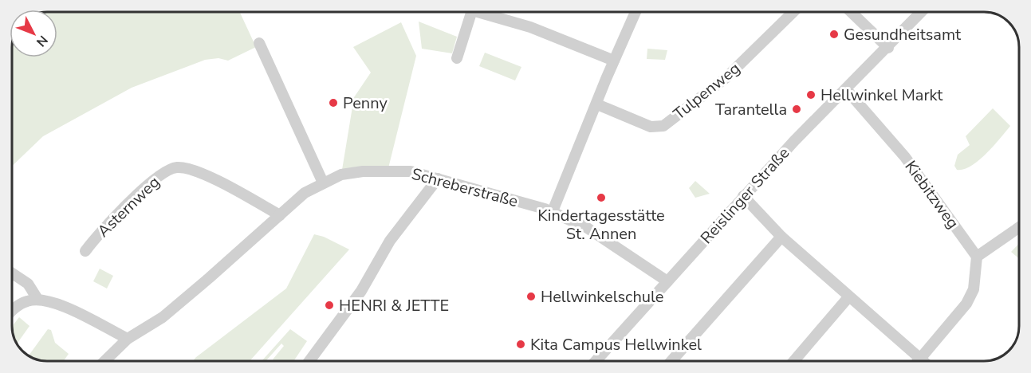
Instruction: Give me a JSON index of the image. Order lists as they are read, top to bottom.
{
  "streets": {
    "street": [
      "Tulpenweg",
      "Schreberstraße",
      "Kiebitzweg",
      "Reislinger Straße",
      "Asternweg"
    ]
  },
  "crossings": [
    ["Schreberstraße", "Reislinger Straße"],
    ["Schreberstraße", "Asternweg"],
    ["Kiebitzweg", "Reislinger Straße"]
  ],
  "places": [
    "Gesundheitsamt",
    "Hellwinkel Markt",
    "Penny",
    "Tarantella",
    "Kindertagesstätte St. Annen",
    "Hellwinkelschule",
    "HENRI & JETTE",
    "Kita Campus Hellwinkel"
  ],
  "north": "bottom right"
}
